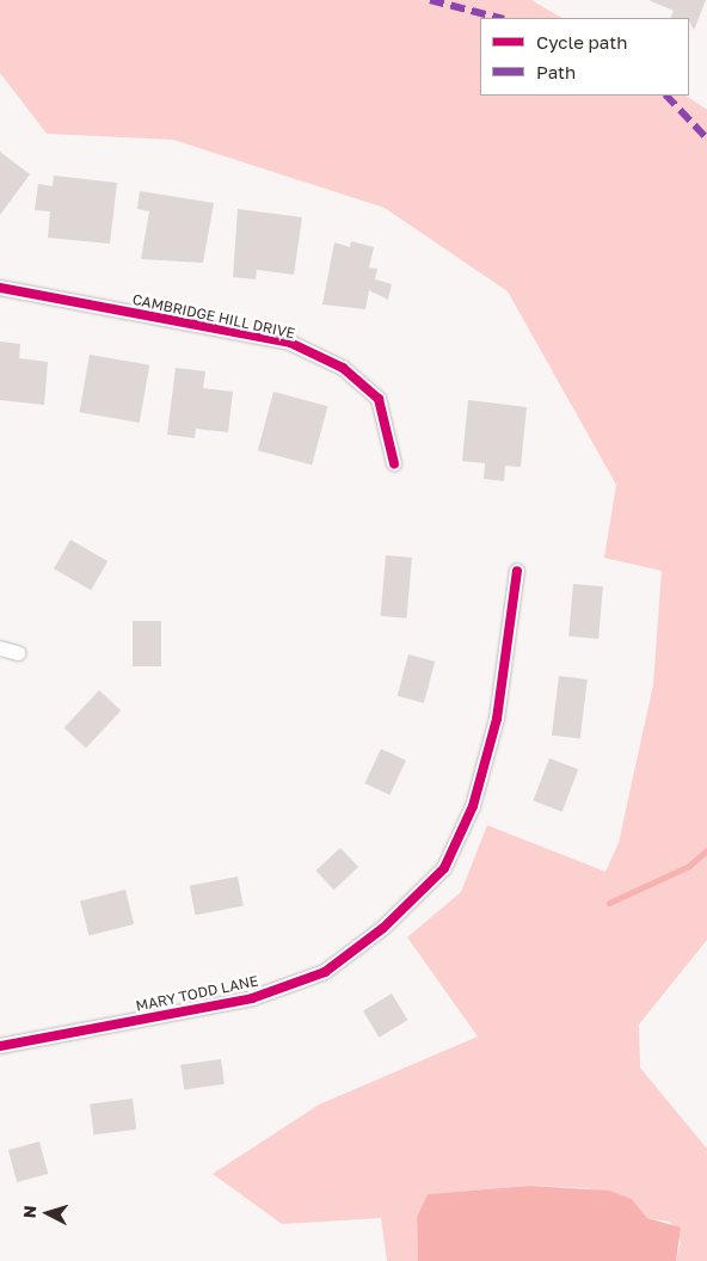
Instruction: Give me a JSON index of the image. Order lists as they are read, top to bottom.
{
  "streets": {
    "street": ["CAMBRIDGE HILL DRIVE", "MARY TODD LANE"]
  },
  "legend": ["Cycle path", "Path"],
  "north": "left"
}
